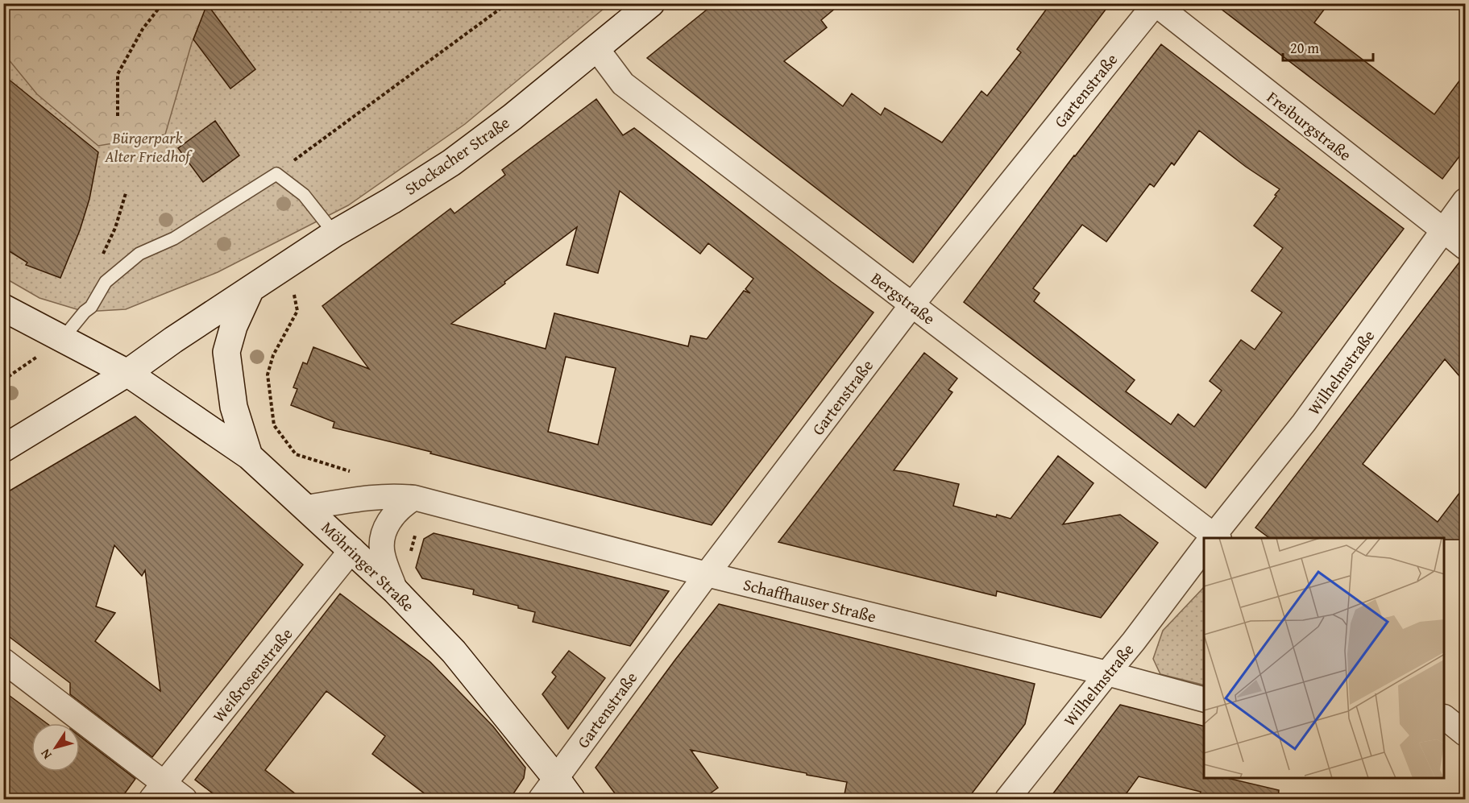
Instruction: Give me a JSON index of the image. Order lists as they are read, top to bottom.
{
  "streets": {
    "street": [
      "Gartenstraße",
      "Freiburgstraße",
      "Stockacher Straße",
      "Bergstraße",
      "Wilhelmstraße",
      "Möhringer Straße",
      "Schaffhauser Straße",
      "Weißrosenstraße"
    ]
  },
  "crossings": [
    ["Gartenstraße", "Freiburgstraße"],
    ["Gartenstraße", "Bergstraße"],
    ["Gartenstraße", "Möhringer Straße"],
    ["Gartenstraße", "Schaffhauser Straße"],
    ["Freiburgstraße", "Wilhelmstraße"],
    ["Stockacher Straße", "Bergstraße"],
    ["Stockacher Straße", "Möhringer Straße"],
    ["Wilhelmstraße", "Schaffhauser Straße"],
    ["Möhringer Straße", "Schaffhauser Straße"],
    ["Möhringer Straße", "Weißrosenstraße"]
  ],
  "parks": ["Bürgerpark Alter Friedhof"],
  "scale_bar": "20 m",
  "north": "bottom left"
}
